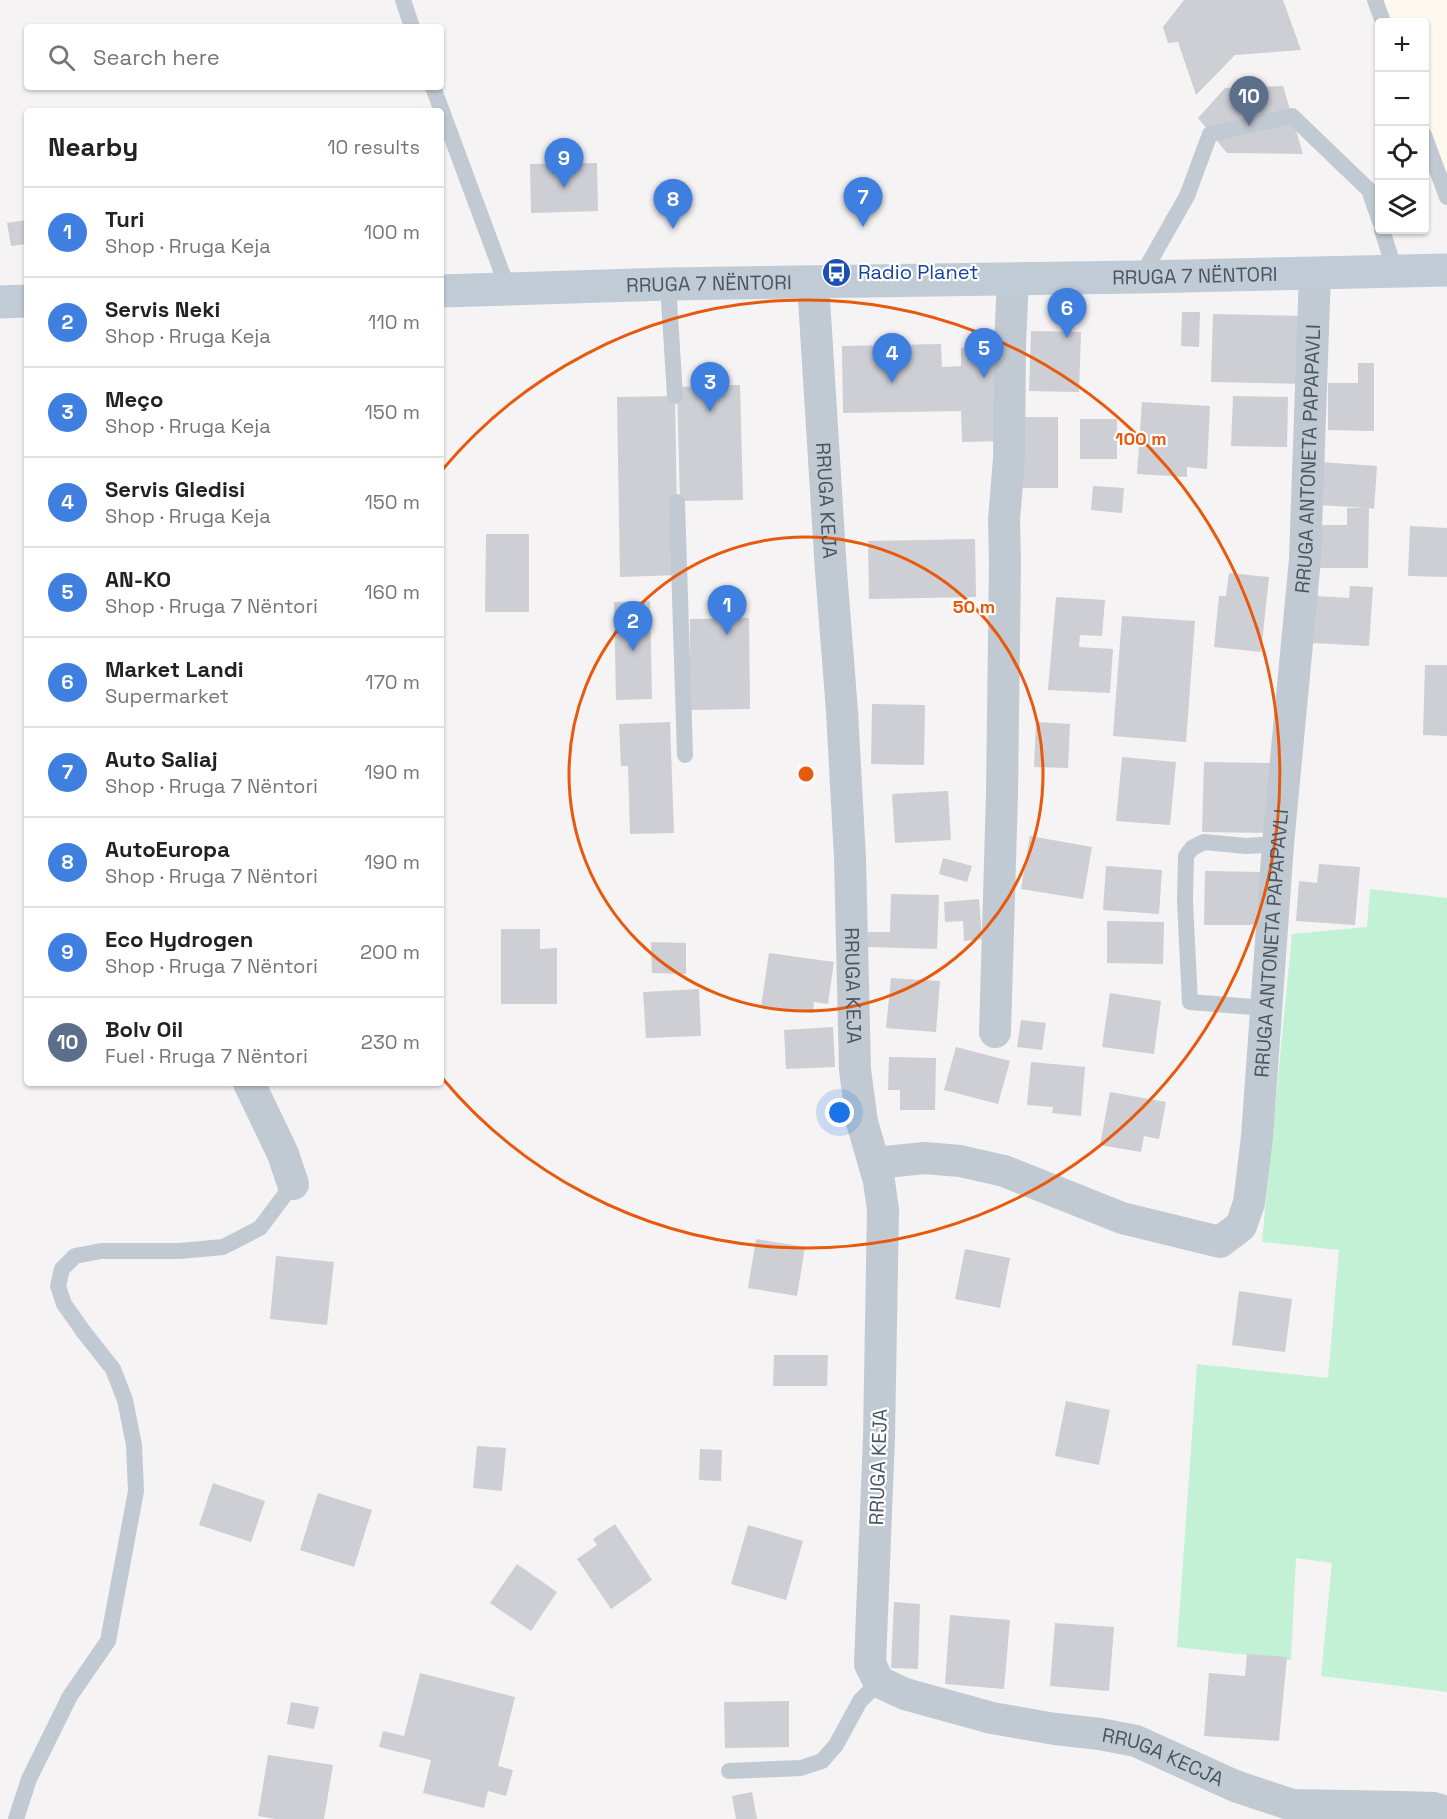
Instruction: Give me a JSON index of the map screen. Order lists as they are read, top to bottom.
{
  "streets": {
    "main road": ["RRUGA 7 NËNTORI"],
    "street": ["RRUGA ANTONETA PAPAPAVLI", "RRUGA KEJA", "RRUGA KECJA"]
  },
  "crossings": [
    ["RRUGA 7 NËNTORI", "RRUGA ANTONETA PAPAPAVLI"],
    ["RRUGA 7 NËNTORI", "RRUGA KEJA"],
    ["RRUGA ANTONETA PAPAPAVLI", "RRUGA KEJA"],
    ["RRUGA KEJA", "RRUGA KECJA"]
  ],
  "places": {
    "bus stop": ["Radio Planet"]
  },
  "page": {
    "map_buttons": ["+", "−"],
    "search": "Search here",
    "pins": [
      "10",
      "9",
      "7",
      "8",
      "6",
      "5",
      "4",
      "3",
      "1",
      "2"
    ],
    "heading": ["Nearby", "10 results"],
    "list": [
      {
        "mark": "1",
        "name": "Turi",
        "note": "Shop · Rruga Keja",
        "value": "100 m"
      },
      {
        "mark": "2",
        "name": "Servis Neki",
        "note": "Shop · Rruga Keja",
        "value": "110 m"
      },
      {
        "mark": "3",
        "name": "Meço",
        "note": "Shop · Rruga Keja",
        "value": "150 m"
      },
      {
        "mark": "4",
        "name": "Servis Gledisi",
        "note": "Shop · Rruga Keja",
        "value": "150 m"
      },
      {
        "mark": "5",
        "name": "AN-KO",
        "note": "Shop · Rruga 7 Nëntori",
        "value": "160 m"
      },
      {
        "mark": "6",
        "name": "Market Landi",
        "note": "Supermarket",
        "value": "170 m"
      },
      {
        "mark": "7",
        "name": "Auto Saliaj",
        "note": "Shop · Rruga 7 Nëntori",
        "value": "190 m"
      },
      {
        "mark": "8",
        "name": "AutoEuropa",
        "note": "Shop · Rruga 7 Nëntori",
        "value": "190 m"
      },
      {
        "mark": "9",
        "name": "Eco Hydrogen",
        "note": "Shop · Rruga 7 Nëntori",
        "value": "200 m"
      },
      {
        "mark": "10",
        "name": "Bolv Oil",
        "note": "Fuel · Rruga 7 Nëntori",
        "value": "230 m"
      }
    ]
  },
  "rings": ["100 m", "50 m"]
}
